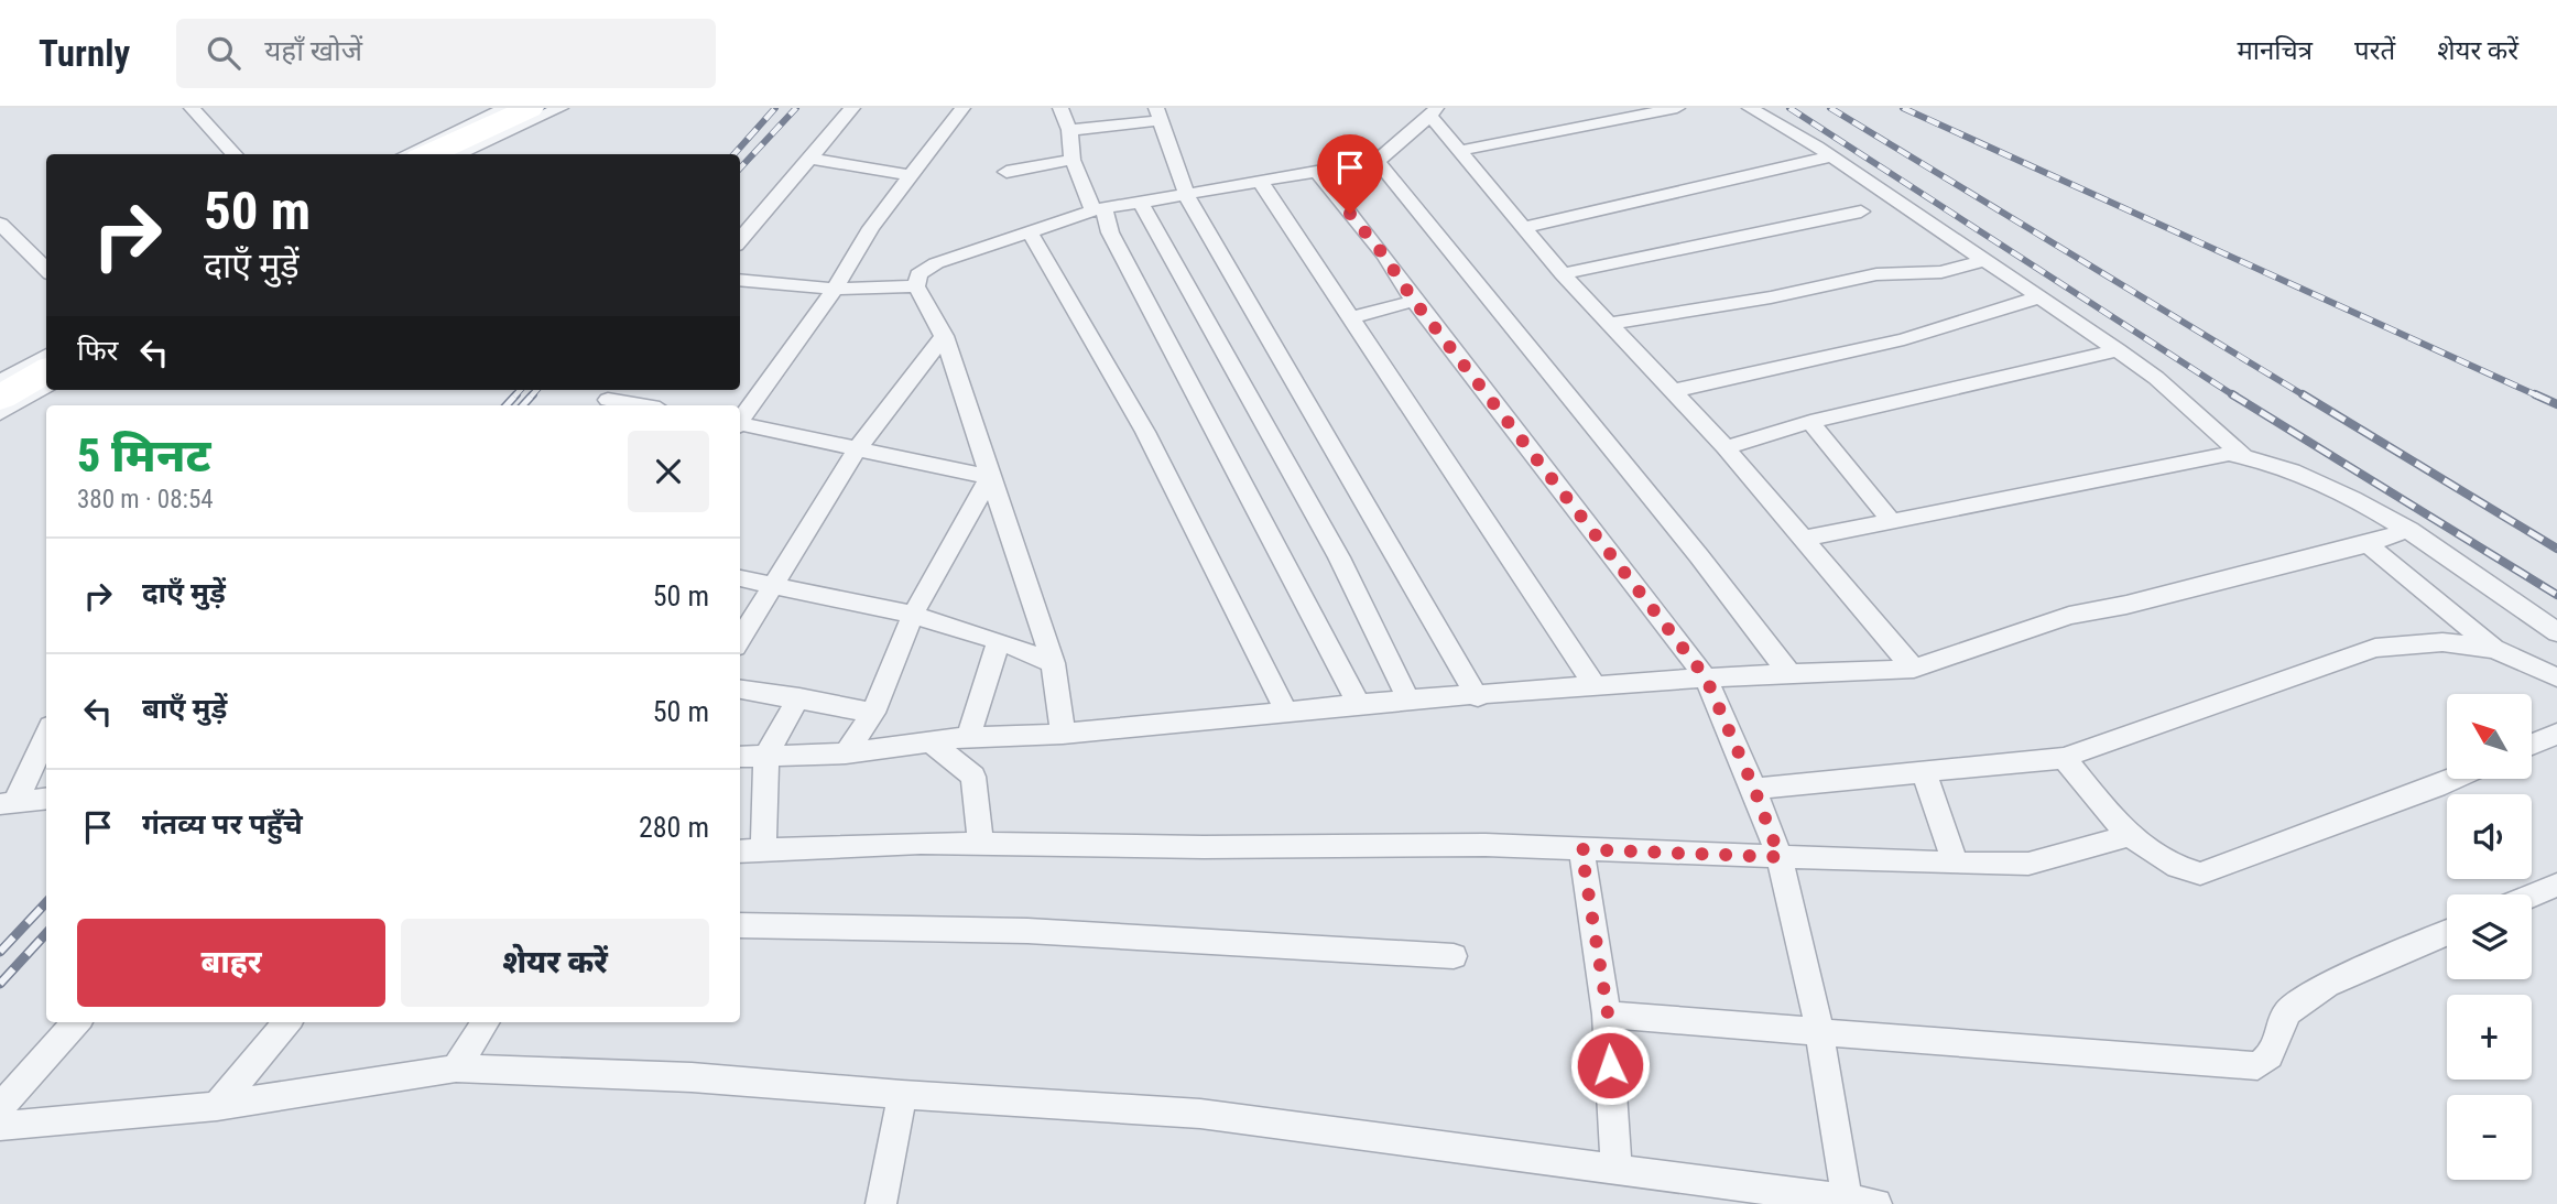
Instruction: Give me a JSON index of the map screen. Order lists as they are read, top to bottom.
{
  "north": "top left",
  "page": {
    "header": "Turnly",
    "search": "यहाँ खोजें",
    "nav": ["मानचित्र", "परतें", "शेयर करें"],
    "turn": ["50 m", "दाएँ मुड़ें"],
    "then": "फिर",
    "heading": ["5 मिनट", "380 m · 08:54"],
    "list": [
      {
        "name": "दाएँ मुड़ें",
        "value": "50 m"
      },
      {
        "name": "बाएँ मुड़ें",
        "value": "50 m"
      },
      {
        "name": "गंतव्य पर पहुँचे",
        "value": "280 m"
      }
    ],
    "map_buttons": ["+", "−"],
    "buttons": ["बाहर", "शेयर करें"]
  }
}
